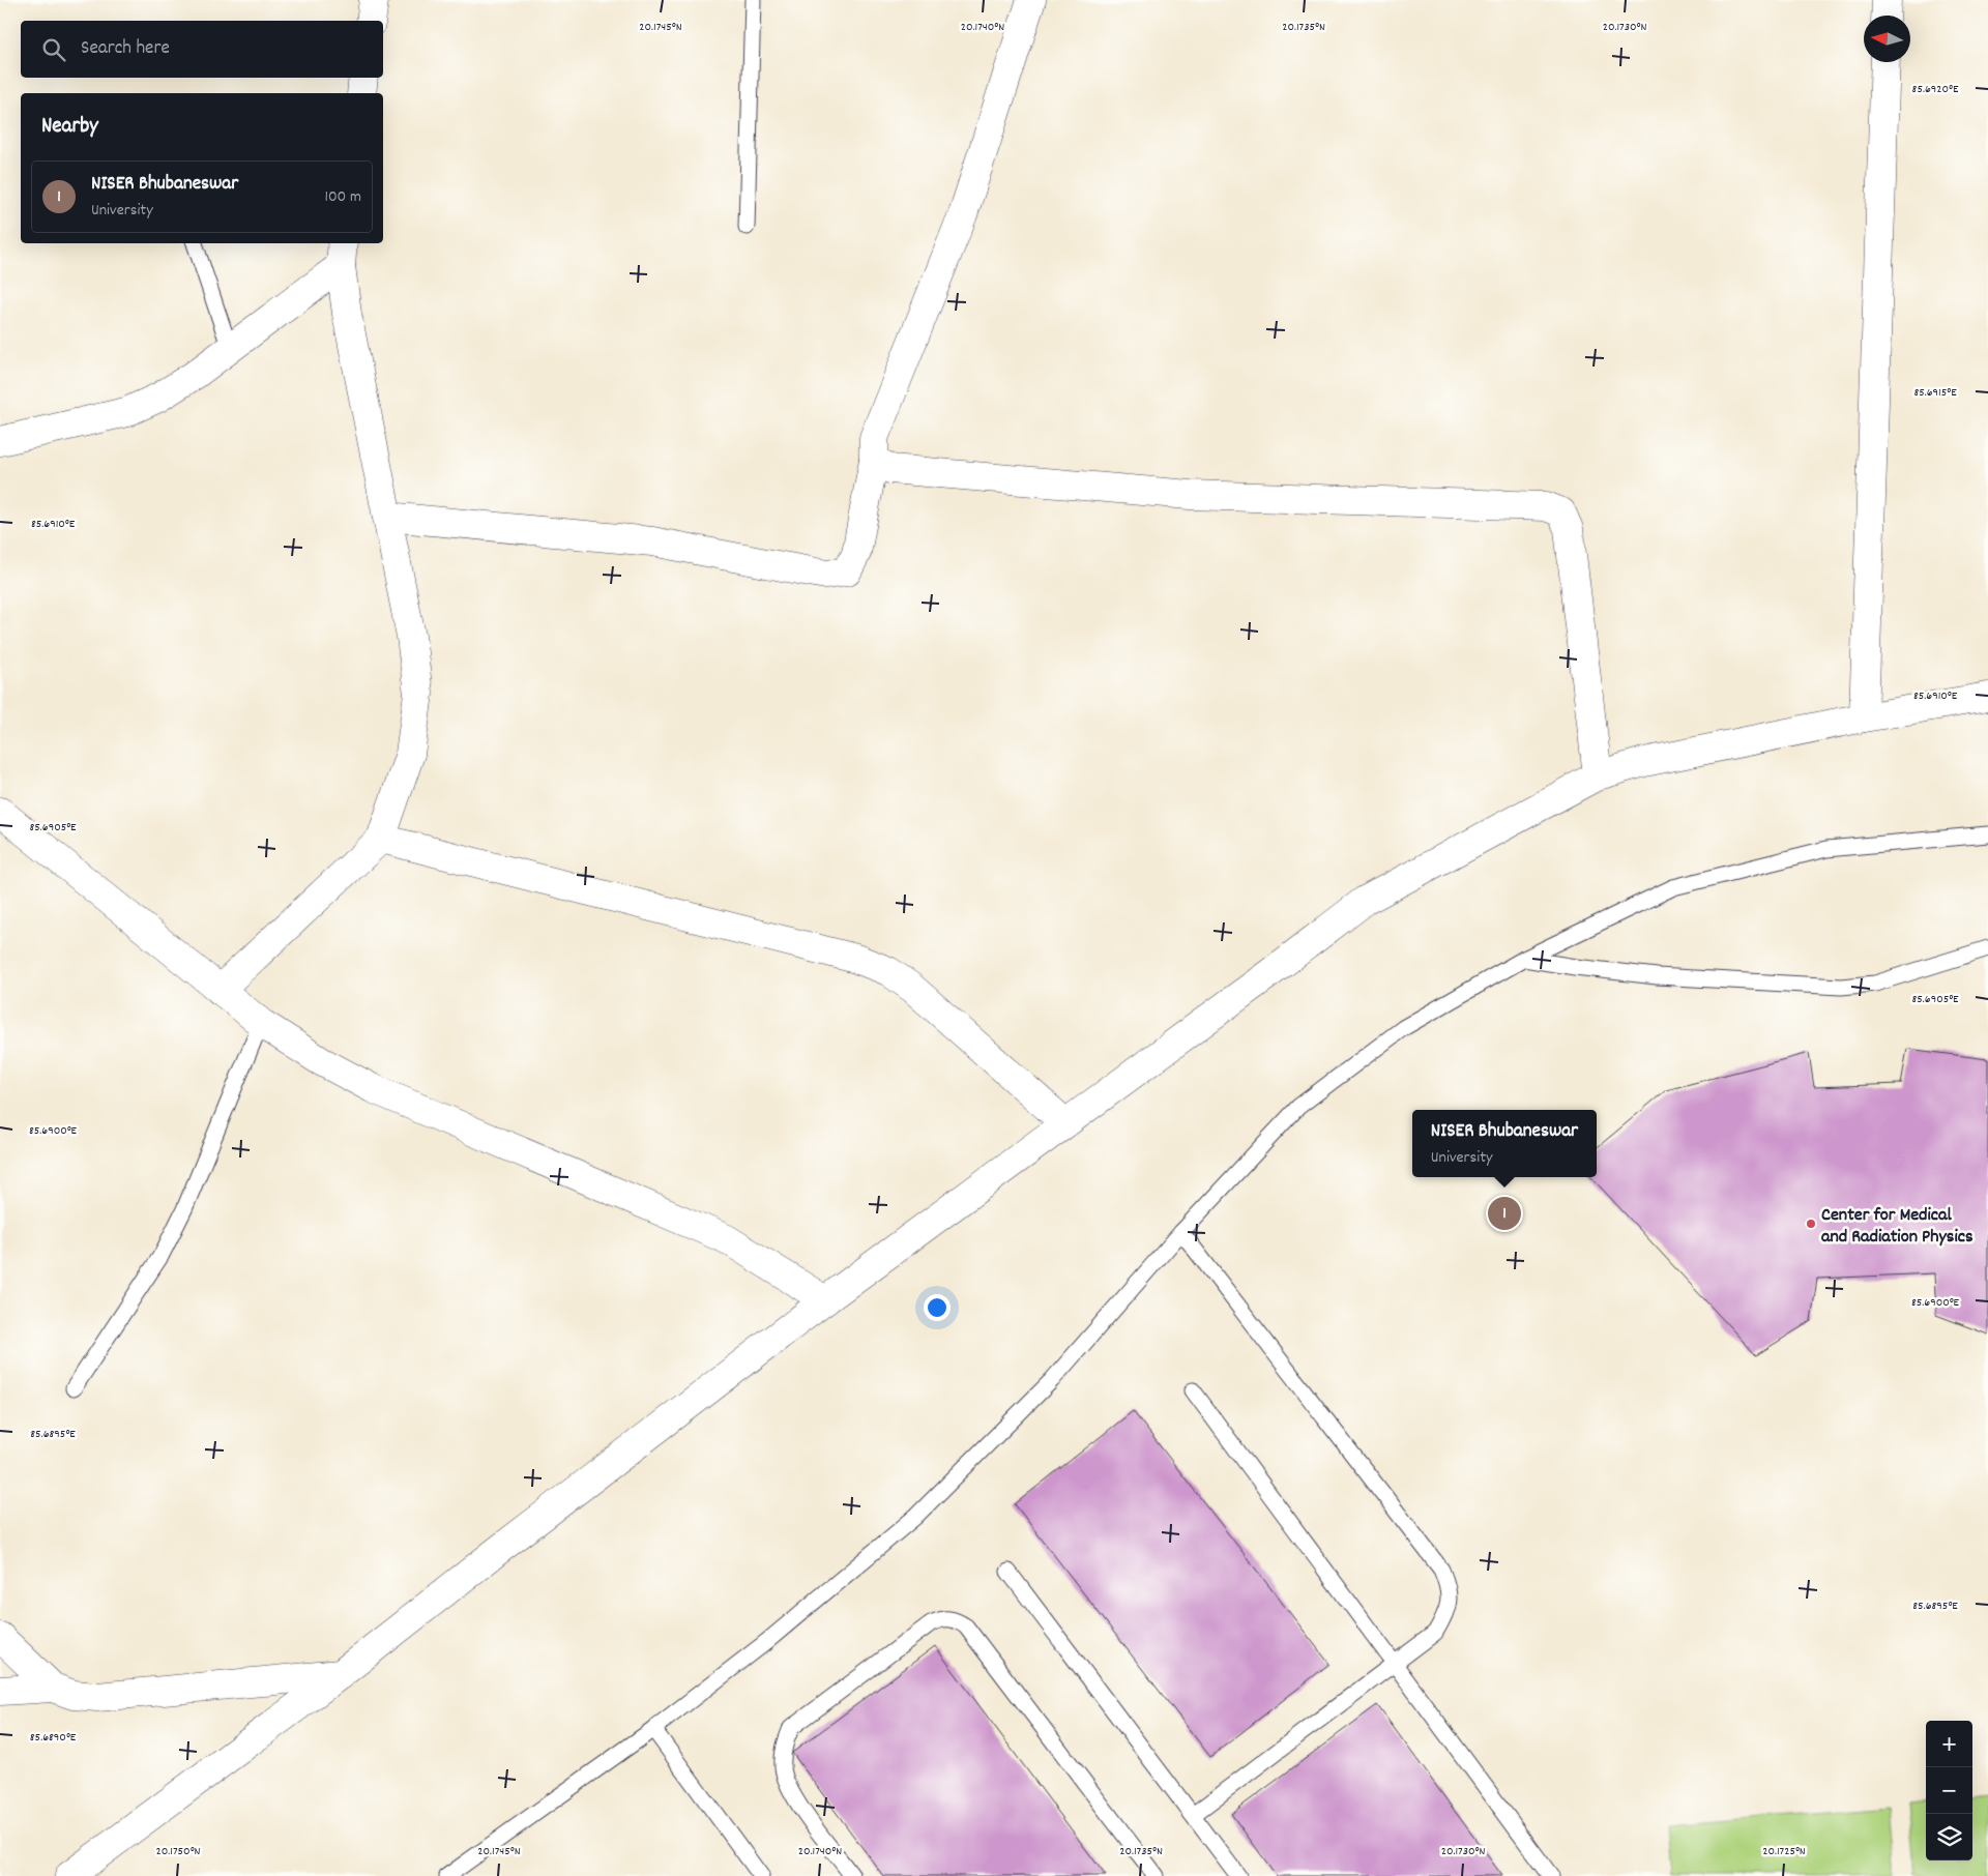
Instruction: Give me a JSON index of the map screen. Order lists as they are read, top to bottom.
{
  "places": ["Center for Medical and Radiation Physics"],
  "north": "left",
  "page": {
    "search": "Search here",
    "heading": "Nearby",
    "list": [
      {
        "mark": "1",
        "name": "NISER Bhubaneswar",
        "note": "University",
        "value": "100 m"
      }
    ],
    "popup": ["NISER Bhubaneswar", "University"],
    "pins": "1",
    "map_buttons": ["+", "−"]
  },
  "coordinates": [
    "20.1745°N",
    "20.1740°N",
    "20.1735°N",
    "20.1730°N",
    "85.6920°E",
    "85.6915°E",
    "85.6910°E",
    "85.6905°E",
    "85.6900°E",
    "85.6895°E",
    "85.6890°E",
    "20.1750°N",
    "20.1725°N"
  ]
}
